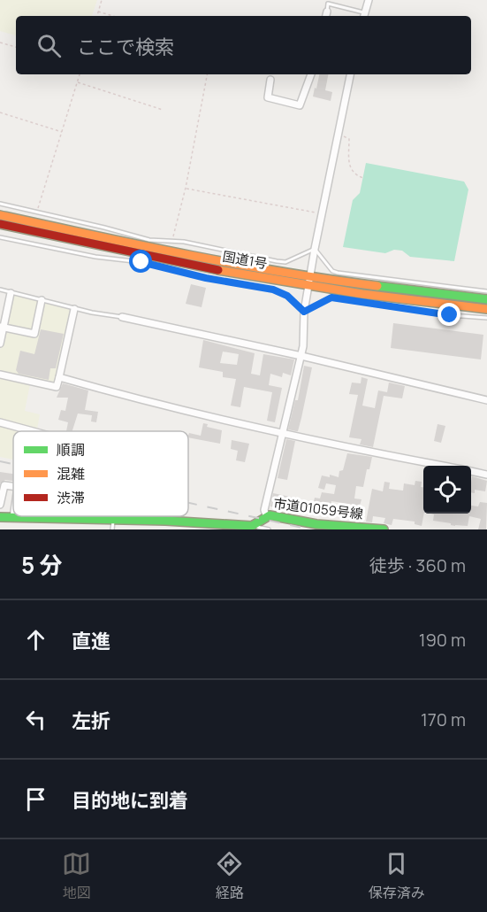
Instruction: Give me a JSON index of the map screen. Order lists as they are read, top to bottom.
{
  "streets": {
    "main road": ["国道1号", "市道01059号線"]
  },
  "legend": ["順調", "混雑", "渋滞"],
  "page": {
    "search": "ここで検索",
    "heading": ["5 分", "徒歩 · 360 m"],
    "list": [
      ["直進", "190 m"],
      ["左折", "170 m"],
      "目的地に到着"
    ],
    "nav": ["地図", "経路", "保存済み"]
  }
}
